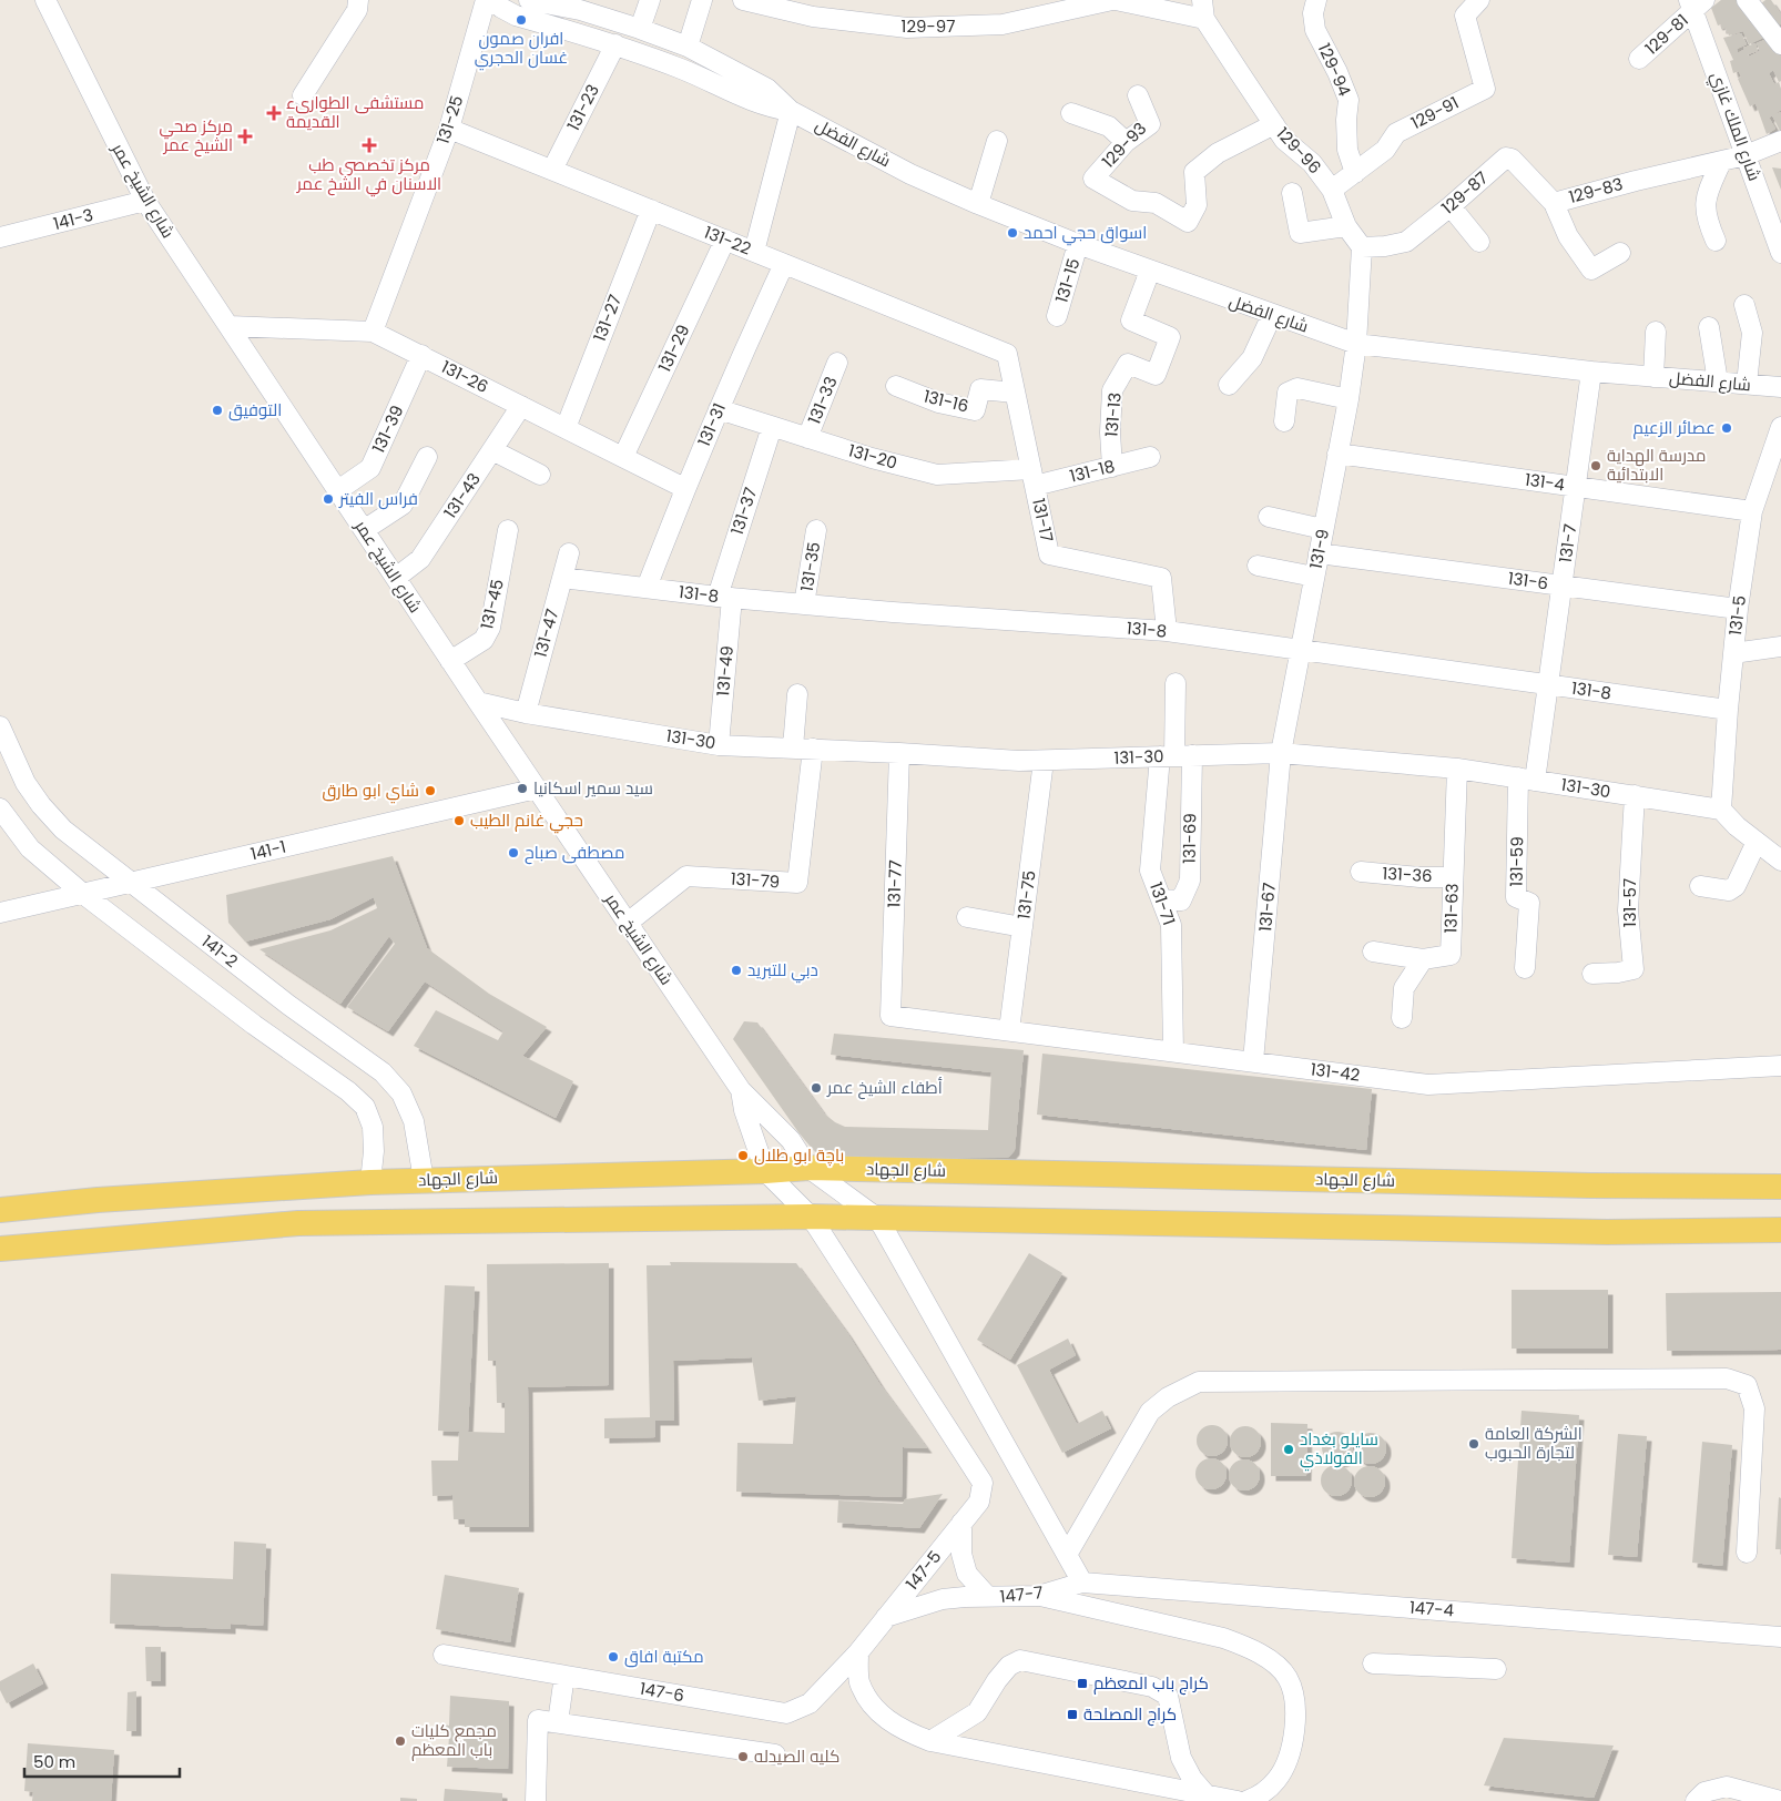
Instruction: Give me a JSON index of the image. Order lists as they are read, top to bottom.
{
  "streets": {
    "main road": ["شارع الجهاد"],
    "street": [
      "129-97",
      "129-81",
      "129-94",
      "131-23",
      "129-91",
      "131-25",
      "شارع الملك غازي",
      "شارع الفضل",
      "129-93",
      "129-96",
      "شارع الشيخ عمر",
      "129-83",
      "129-87",
      "141-3",
      "131-22",
      "131-15",
      "131-27",
      "131-29",
      "131-26",
      "131-33",
      "131-16",
      "131-13",
      "131-31",
      "131-39",
      "131-20",
      "131-18",
      "131-4",
      "131-43",
      "131-37",
      "131-17",
      "131-7",
      "131-9",
      "131-35",
      "131-6",
      "131-8",
      "131-45",
      "131-5",
      "131-47",
      "131-49",
      "131-30",
      "131-69",
      "141-1",
      "131-59",
      "131-36",
      "131-79",
      "131-77",
      "131-75",
      "131-57",
      "131-71",
      "131-67",
      "131-63",
      "141-2",
      "131-42",
      "147-5",
      "147-7",
      "147-4",
      "147-6"
    ]
  },
  "crossings": [
    ["129-97", "129-96"],
    ["129-81", "شارع الملك غازي"],
    ["129-94", "129-91"],
    ["131-23", "شارع الفضل"],
    ["131-23", "131-22"],
    ["129-91", "129-96"],
    ["131-25", "131-22"],
    ["131-25", "131-26"],
    ["شارع الملك غازي", "129-83"],
    ["شارع الفضل", "131-15"],
    ["شارع الفضل", "131-13"],
    ["شارع الفضل", "131-7"],
    ["شارع الفضل", "131-9"],
    ["129-93", "129-96"],
    ["129-96", "129-87"],
    ["شارع الشيخ عمر", "141-3"],
    ["شارع الشيخ عمر", "131-26"],
    ["شارع الشيخ عمر", "131-39"],
    ["شارع الشيخ عمر", "131-43"],
    ["شارع الشيخ عمر", "131-45"],
    ["شارع الشيخ عمر", "131-30"],
    ["شارع الشيخ عمر", "141-1"],
    ["شارع الشيخ عمر", "131-79"],
    ["شارع الشيخ عمر", "شارع الجهاد"],
    ["129-83", "129-87"],
    ["131-22", "131-27"],
    ["131-22", "131-29"],
    ["131-22", "131-31"],
    ["131-22", "131-17"],
    ["131-27", "131-26"],
    ["131-29", "131-26"],
    ["131-26", "131-31"],
    ["131-26", "131-39"],
    ["131-26", "131-43"],
    ["131-33", "131-20"],
    ["131-16", "131-17"],
    ["131-13", "131-18"],
    ["131-31", "131-20"],
    ["131-31", "131-8"],
    ["131-20", "131-18"],
    ["131-20", "131-37"],
    ["131-20", "131-17"],
    ["131-18", "131-17"],
    ["131-4", "131-7"],
    ["131-4", "131-9"],
    ["131-4", "131-5"],
    ["131-37", "131-8"],
    ["131-37", "131-49"],
    ["131-17", "131-8"],
    ["131-7", "131-6"],
    ["131-7", "131-8"],
    ["131-7", "131-30"],
    ["131-7", "131-59"],
    ["131-9", "131-6"],
    ["131-9", "131-8"],
    ["131-9", "131-30"],
    ["131-9", "131-67"],
    ["131-35", "131-8"],
    ["131-6", "131-5"],
    ["131-8", "131-5"],
    ["131-8", "131-47"],
    ["131-8", "131-49"],
    ["131-5", "131-30"],
    ["131-47", "131-30"],
    ["131-49", "131-30"],
    ["131-30", "131-69"],
    ["131-30", "131-59"],
    ["131-30", "131-79"],
    ["131-30", "131-77"],
    ["131-30", "131-75"],
    ["131-30", "131-57"],
    ["131-30", "131-71"],
    ["131-30", "131-67"],
    ["131-30", "131-63"],
    ["131-69", "131-71"],
    ["141-1", "141-2"],
    ["131-36", "131-63"],
    ["131-77", "131-42"],
    ["131-75", "131-42"],
    ["131-71", "131-42"],
    ["131-67", "131-42"],
    ["141-2", "شارع الجهاد"],
    ["147-5", "147-7"],
    ["147-5", "147-6"],
    ["147-7", "147-4"]
  ],
  "places": {
    "other": [
      "افران صمون غسان الحجري",
      "اسواق حجي احمد",
      "التوفيق",
      "عصائر الزعيم",
      "مدرسة الهداية الابتدائية",
      "فراس الفيتر",
      "سيد سمير اسكانيا",
      "شاي ابو طارق",
      "حجي غانم الطيب",
      "مصطفى صباح",
      "دبي للتبريد",
      "أطفاء الشيخ عمر",
      "باچة ابو طلال",
      "الشركة العامة لتجارة الحبوب",
      "سايلو بغداد الفولاذي",
      "مكتبة افاق",
      "مجمع كليات باب المعظم",
      "كليه الصيدله"
    ],
    "health": ["مستشفى الطوارىء القديمة", "مركز صحي الشيخ عمر", "مركز تخصصي طب الاسنان في الشخ عمر"],
    "transit": ["كراج باب المعظم", "كراج المصلحة"]
  },
  "scale_bar": "50 m"
}
